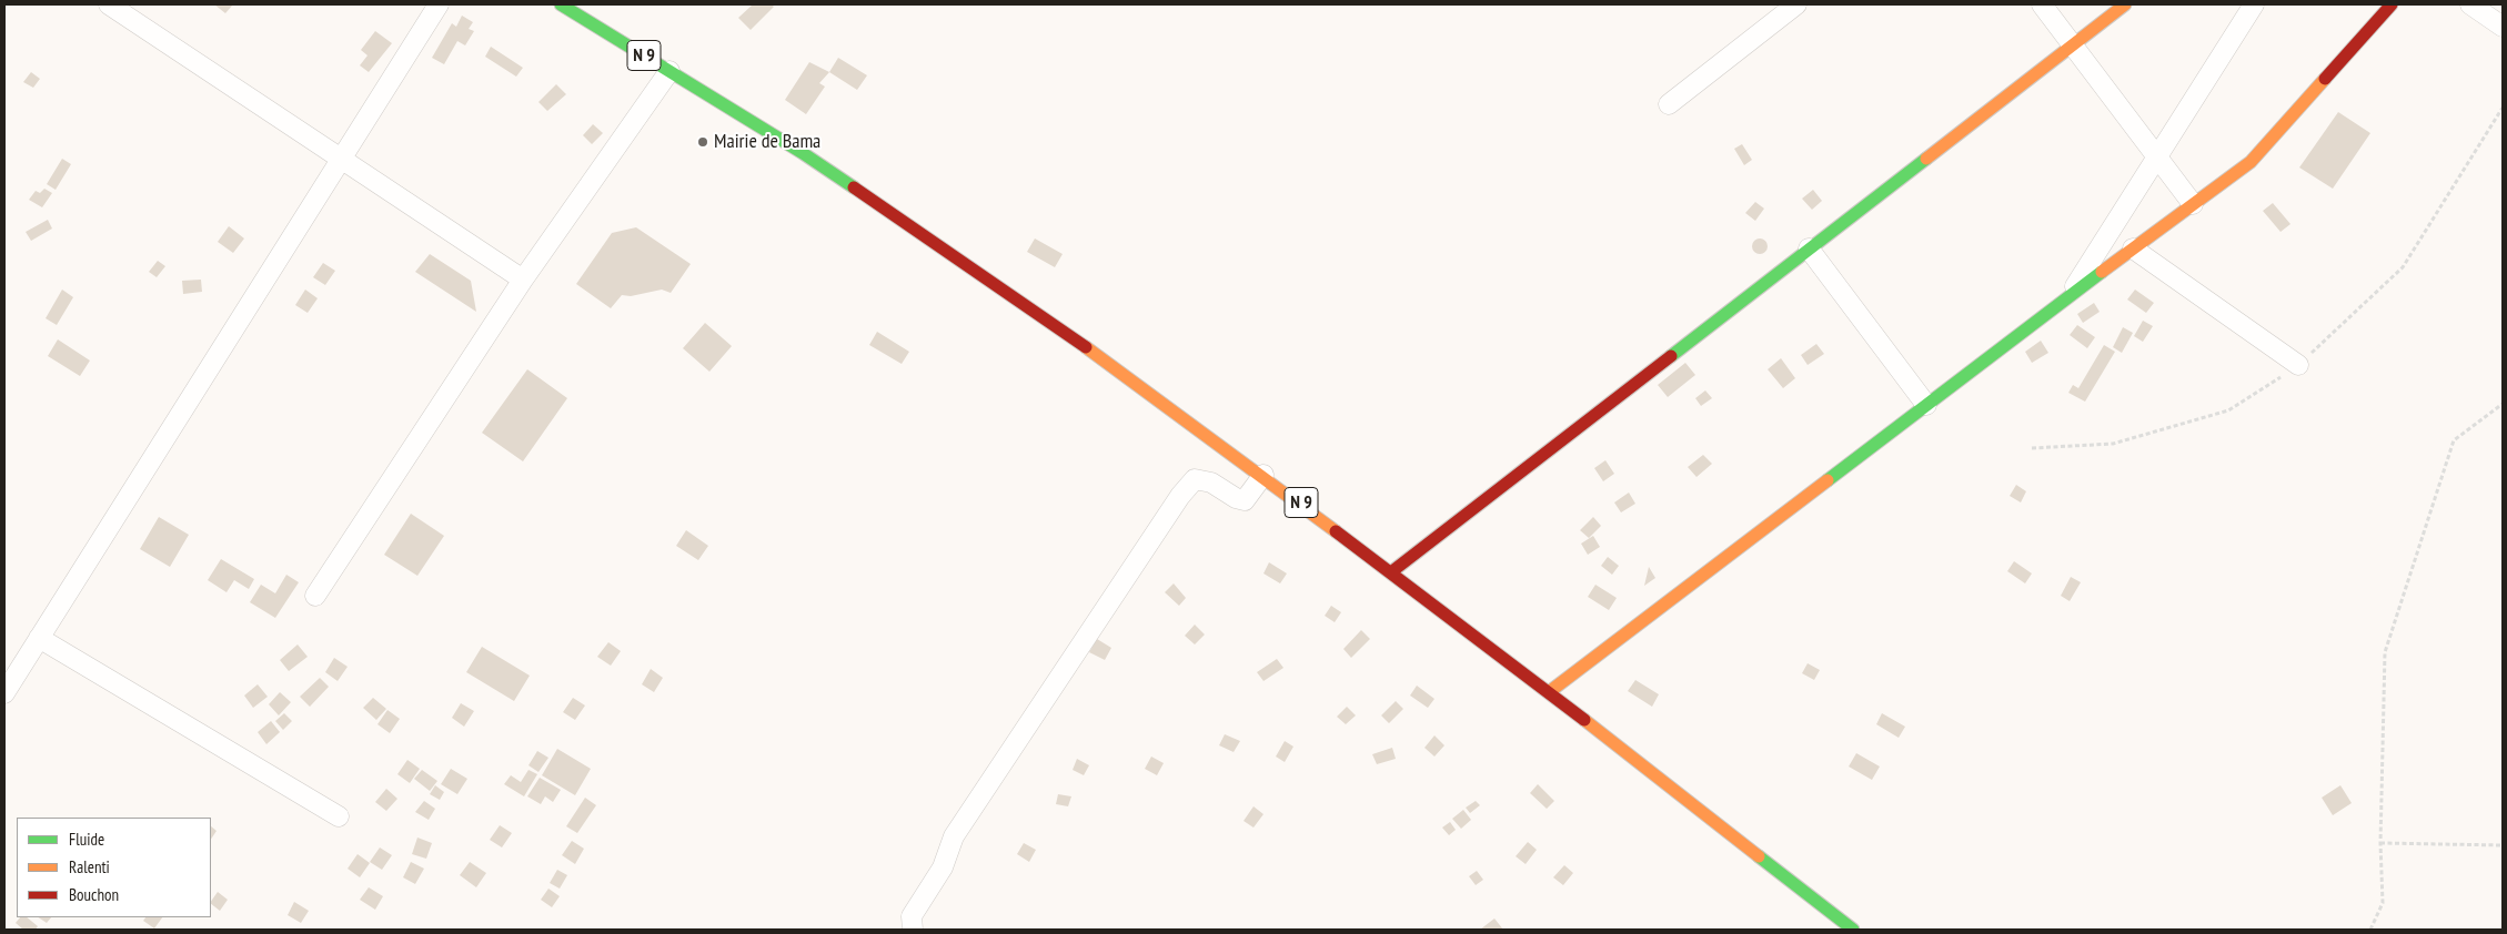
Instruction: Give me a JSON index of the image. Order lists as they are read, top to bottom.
{
  "streets": {
    "street": ["N 9"]
  },
  "places": ["Mairie de Bama"],
  "legend": ["Fluide", "Ralenti", "Bouchon"]
}
